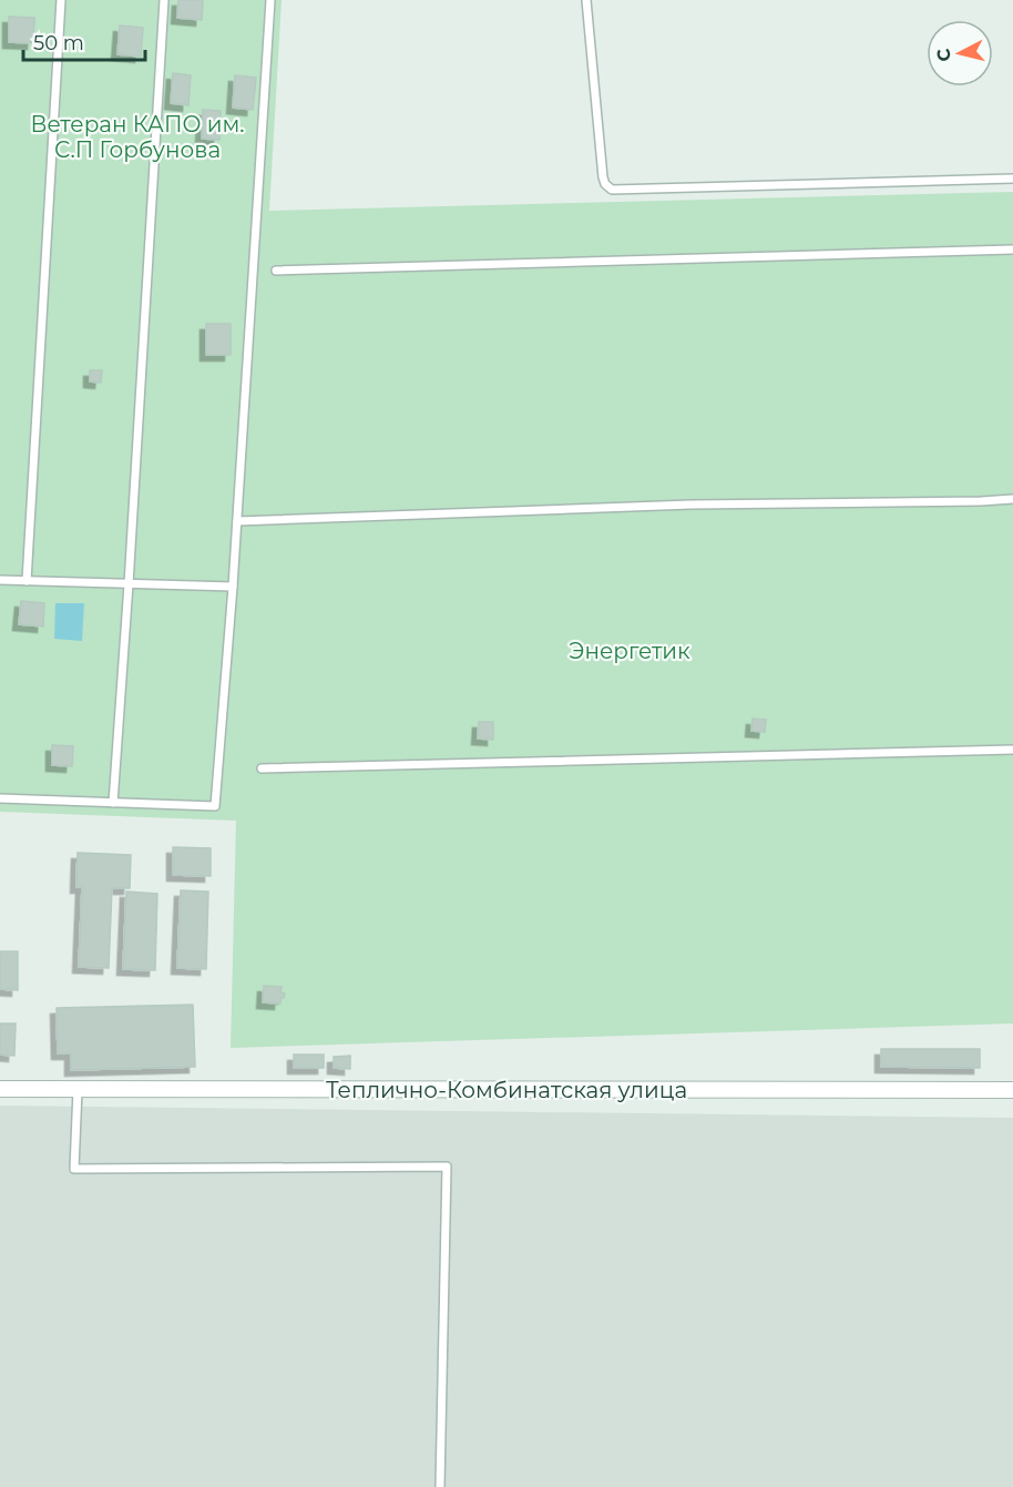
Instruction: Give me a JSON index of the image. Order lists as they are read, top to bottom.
{
  "streets": {
    "street": ["Теплично-Комбинатская улица"]
  },
  "parks": ["Ветеран КАПО им. С.П Горбунова", "Энергетик"],
  "scale_bar": "50 m",
  "north": "left"
}
